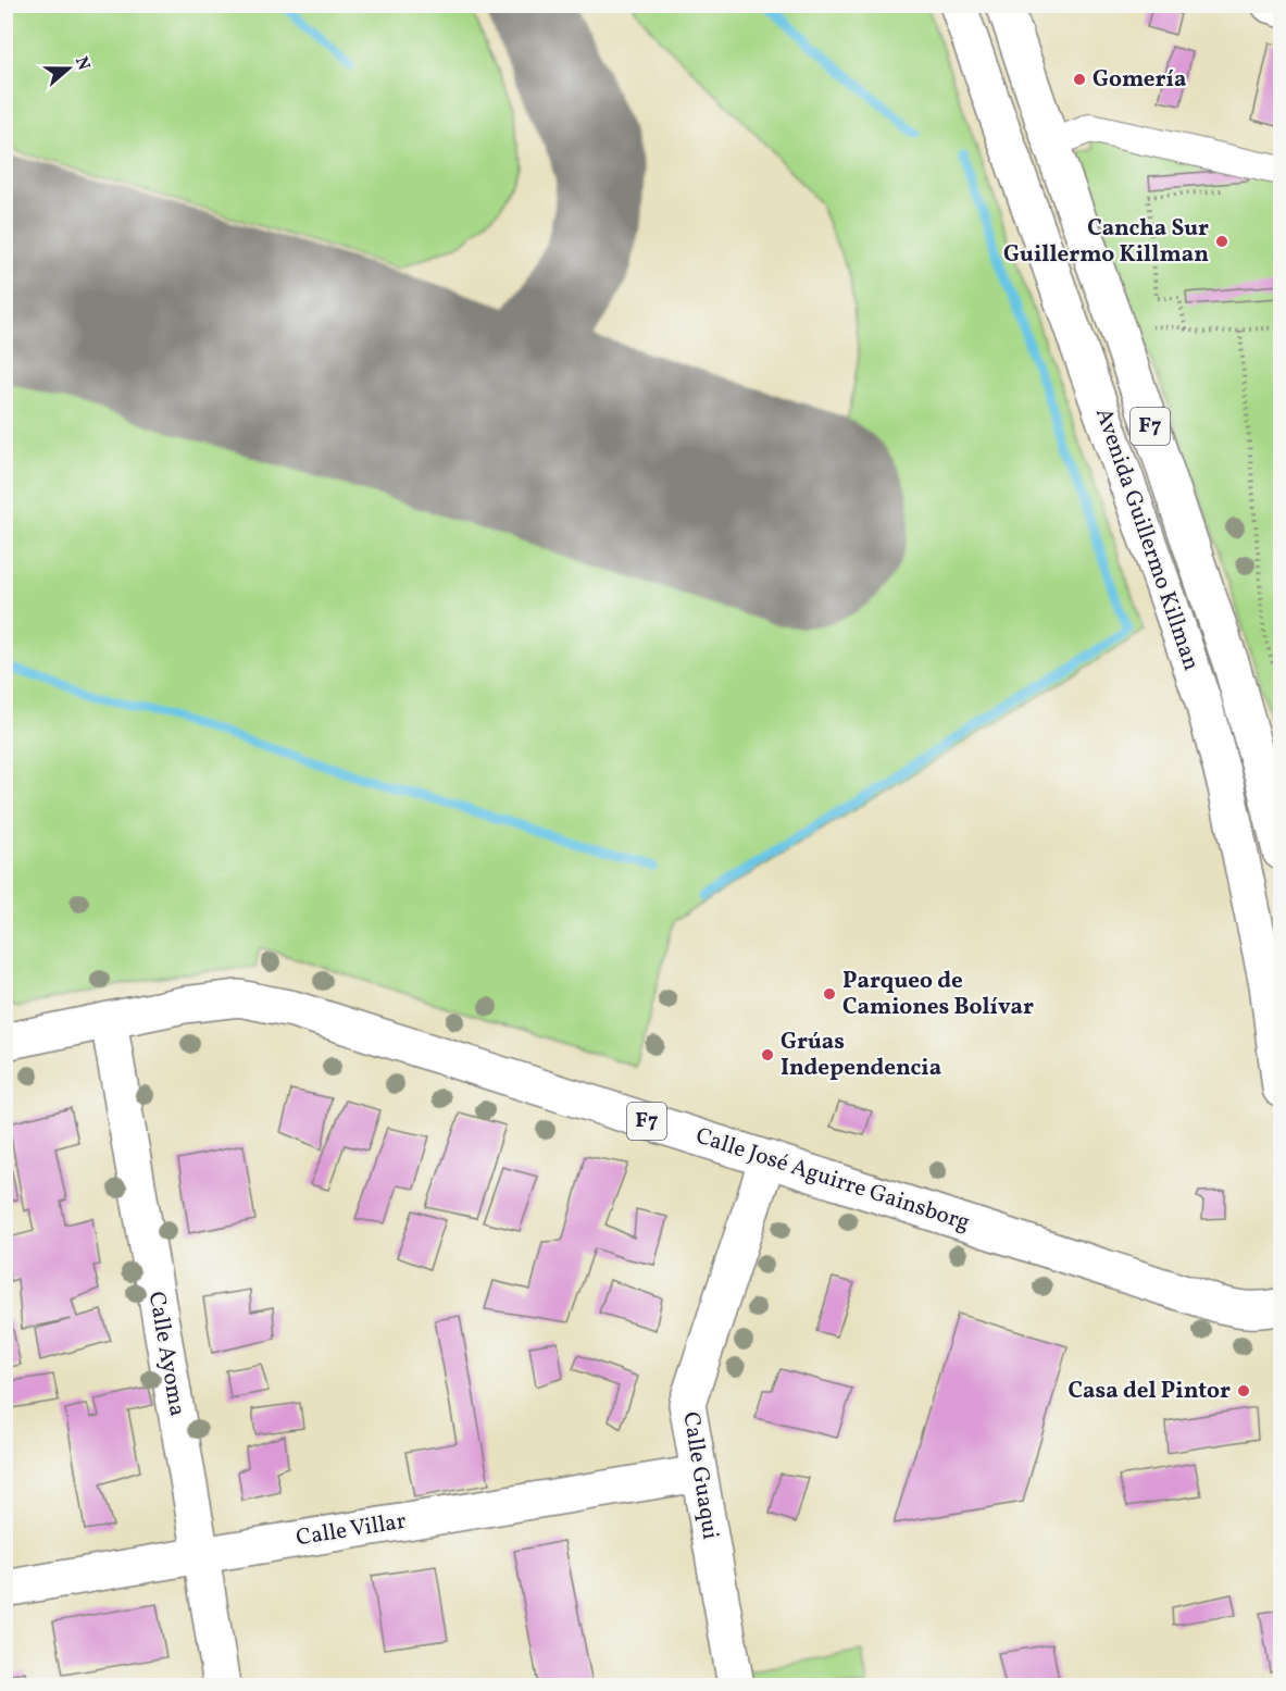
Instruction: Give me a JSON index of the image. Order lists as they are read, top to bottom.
{
  "streets": {
    "main road": [
      "F7",
      "Avenida Guillermo Killman",
      "Calle José Aguirre Gainsborg",
      "Calle Ayoma",
      "Calle Guaqui",
      "Calle Villar"
    ]
  },
  "crossings": [
    ["Calle José Aguirre Gainsborg", "Calle Ayoma"],
    ["Calle José Aguirre Gainsborg", "Calle Guaqui"],
    ["Calle Ayoma", "Calle Villar"],
    ["Calle Guaqui", "Calle Villar"]
  ],
  "places": [
    "Gomería",
    "Cancha Sur Guillermo Killman",
    "Parqueo de Camiones Bolívar",
    "Grúas Independencia",
    "Casa del Pintor"
  ],
  "north": "right"
}
